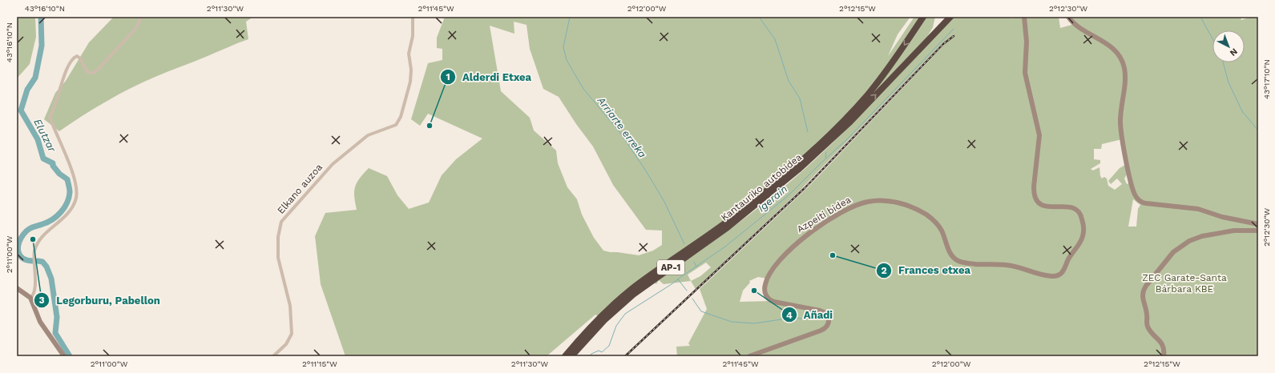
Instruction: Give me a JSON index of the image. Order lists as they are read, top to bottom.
{
  "streets": {
    "highway": ["Kantauriko autobidea", "AP-1"],
    "main road": ["Azpeiti bidea"],
    "street": ["Elkano auzoa"]
  },
  "water": ["Arriarte erreka", "Elutzar", "Igerain"],
  "parks": ["ZEC Garate-Santa Bárbara KBE"],
  "places": [
    "Alderdi Etxea",
    "Legorburu, Pabellon",
    "Frances etxea",
    "Añadi"
  ],
  "north": "bottom right",
  "coordinates": [
    "43°16'10\"N",
    "2°11'30\"W",
    "2°11'45\"W",
    "2°12'00\"W",
    "2°12'15\"W",
    "2°12'30\"W",
    "43°17'10\"N",
    "2°11'00\"W",
    "2°11'15\"W"
  ]
}
